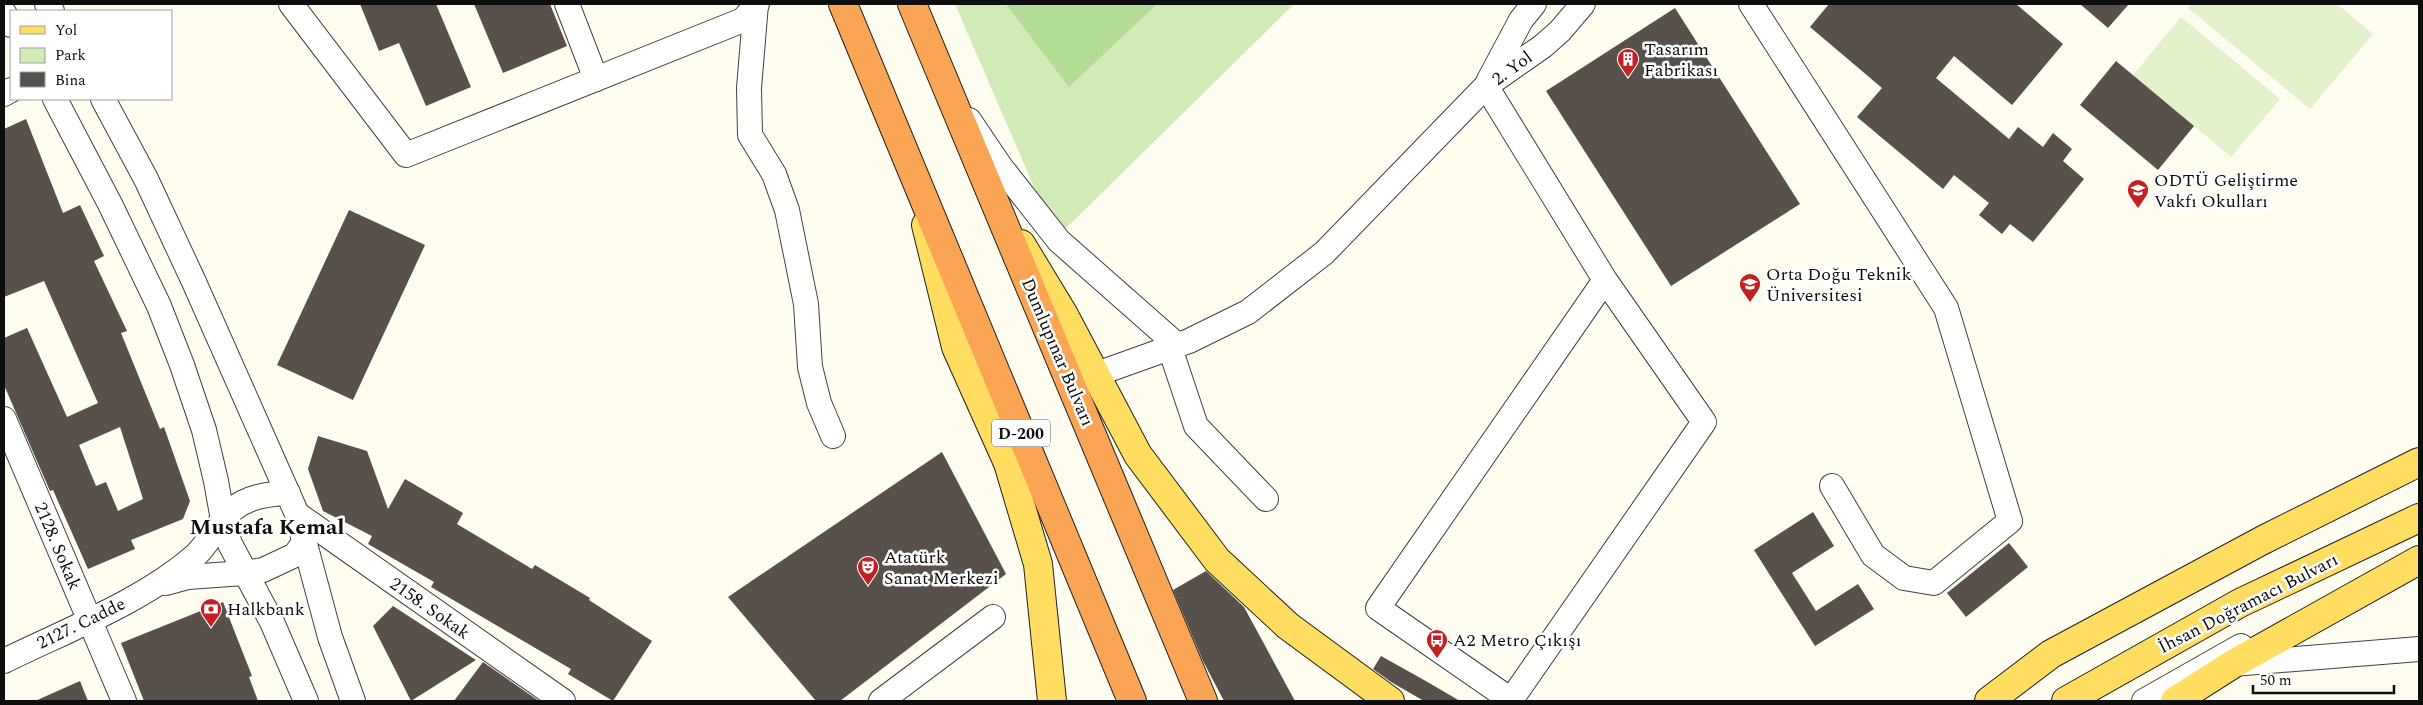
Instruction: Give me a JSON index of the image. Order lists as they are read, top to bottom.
{
  "streets": {
    "highway": ["Dumlupınar Bulvarı", "D-200"],
    "main road": ["İhsan Doğramacı Bulvarı"],
    "street": [
      "2. Yol",
      "2128. Sokak",
      "2158. Sokak",
      "2127. Cadde"
    ]
  },
  "crossings": [
    ["2128. Sokak", "2127. Cadde"],
    ["2158. Sokak", "2127. Cadde"]
  ],
  "districts": ["Mustafa Kemal"],
  "places": {
    "building": ["Tasarım Fabrikası"],
    "school or university": ["ODTÜ Geliştirme Vakfı Okulları", "Orta Doğu Teknik Üniversitesi"],
    "theatre": ["Atatürk Sanat Merkezi"],
    "bank": ["Halkbank"],
    "bus stop": ["A2 Metro Çıkışı"]
  },
  "legend": ["Yol", "Park", "Bina"],
  "scale_bar": "50 m"
}
